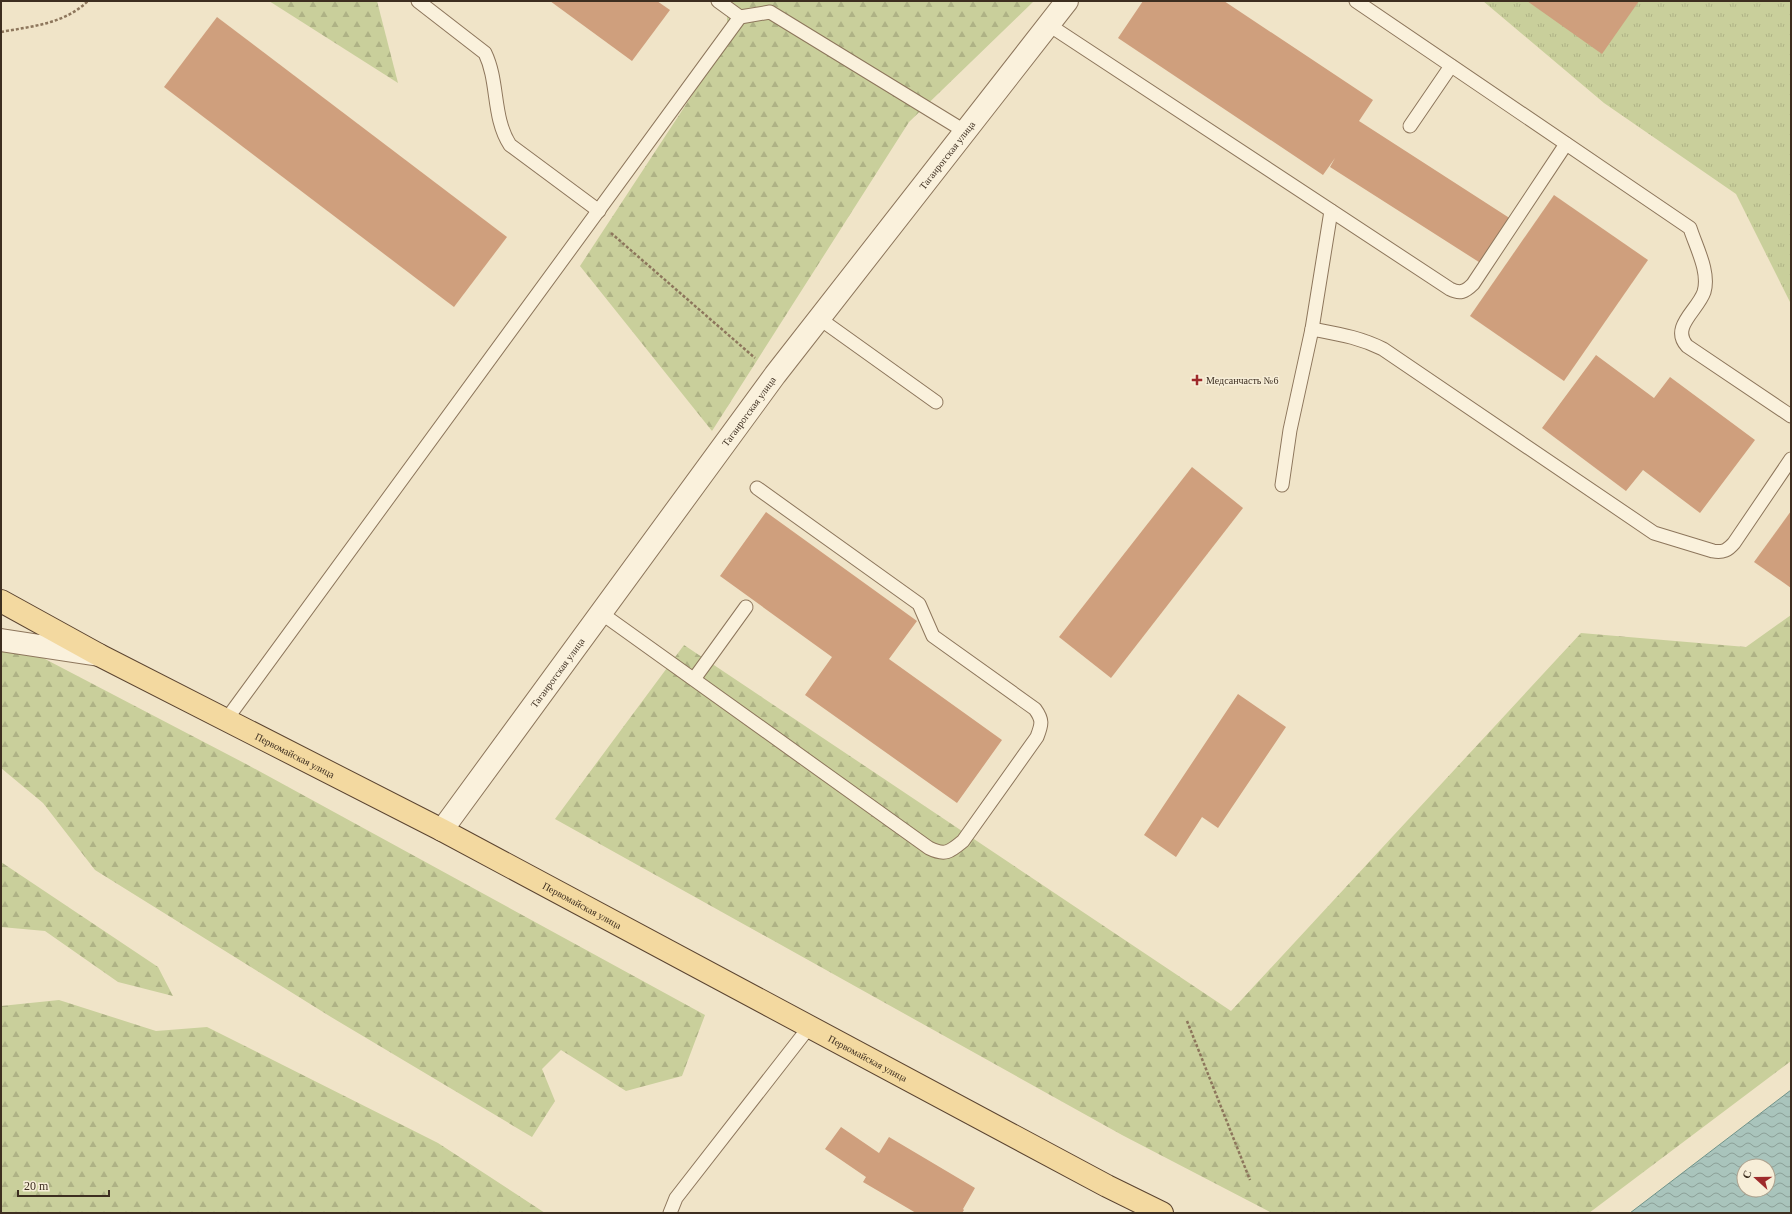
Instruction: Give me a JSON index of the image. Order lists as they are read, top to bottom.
{
  "streets": {
    "main road": ["Первомайская улица"],
    "street": ["Таганрогская улица"]
  },
  "crossings": [
    ["Таганрогская улица", "Первомайская улица"]
  ],
  "places": {
    "health": ["Медсанчасть №6"]
  },
  "scale_bar": "20 m",
  "north": "left"
}
